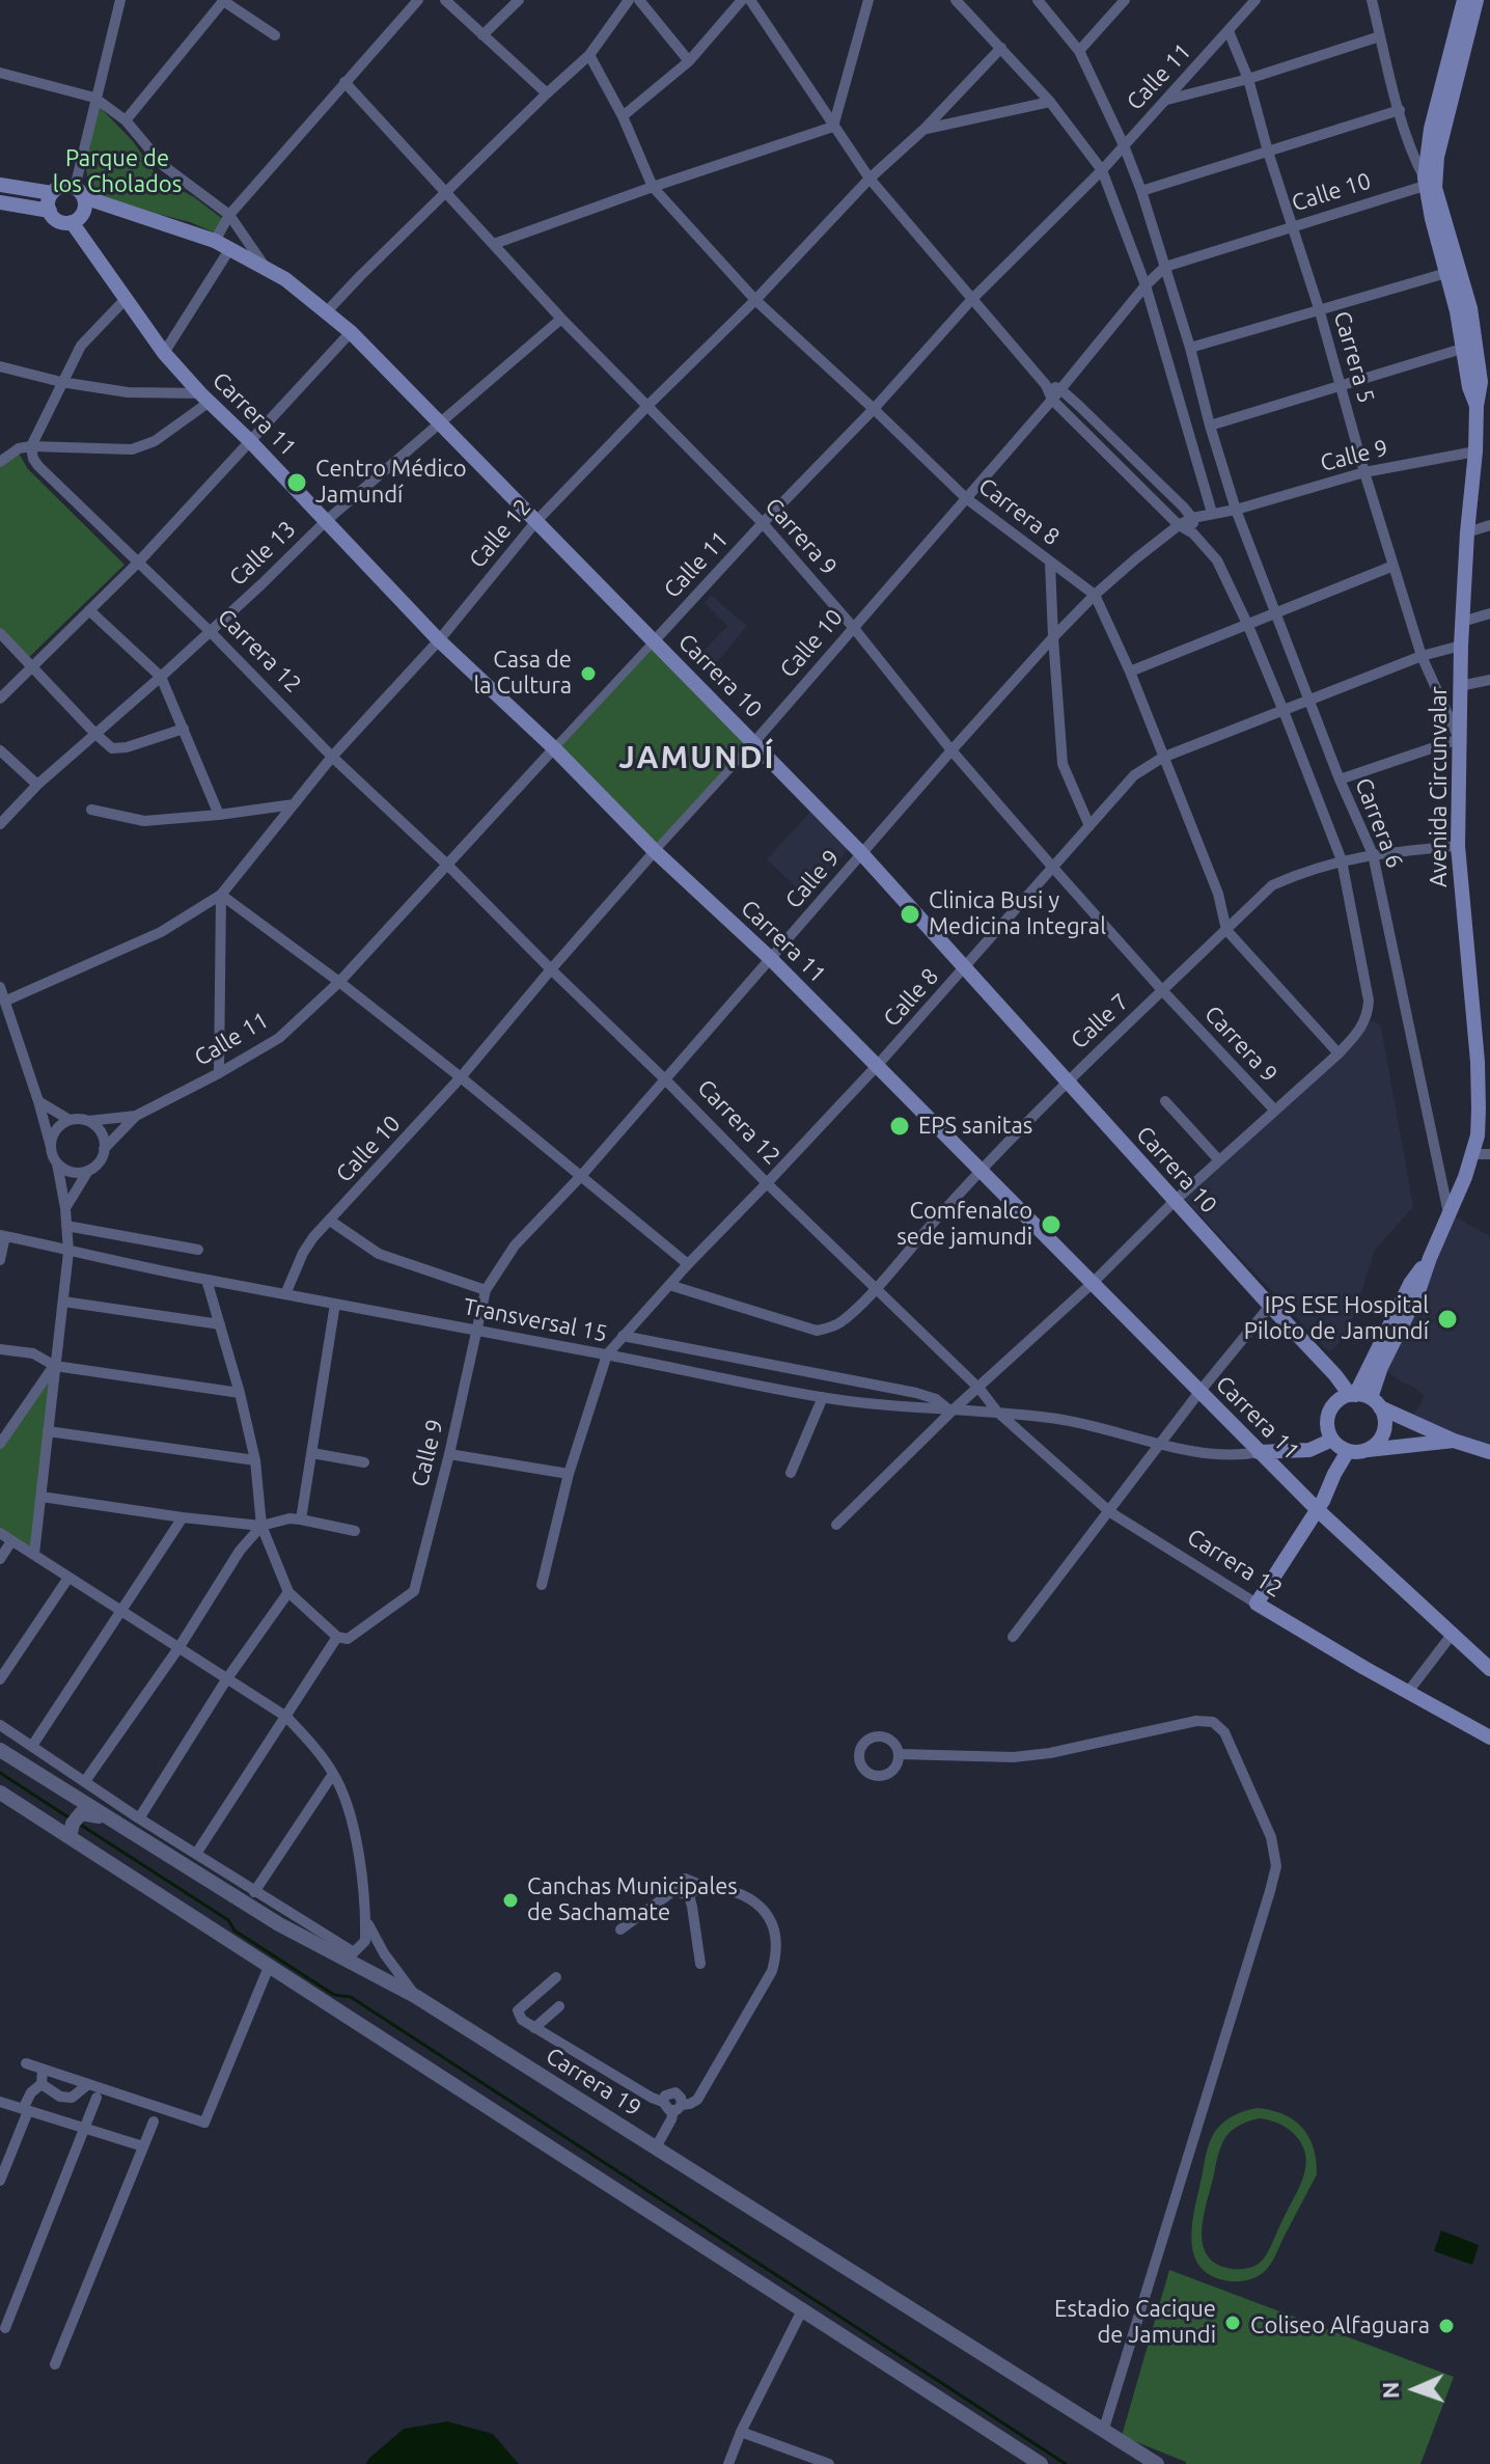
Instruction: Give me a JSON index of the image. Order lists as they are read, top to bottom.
{
  "streets": {
    "main road": [
      "Carrera 11",
      "Carrera 12",
      "Carrera 10",
      "Avenida Circunvalar"
    ],
    "street": [
      "Calle 11",
      "Calle 10",
      "Carrera 5",
      "Calle 9",
      "Carrera 8",
      "Calle 12",
      "Carrera 9",
      "Calle 13",
      "Carrera 6",
      "Calle 8",
      "Calle 7",
      "Transversal 15",
      "Carrera 19"
    ]
  },
  "crossings": [
    ["Calle 11", "Carrera 5"],
    ["Calle 11", "Carrera 11"],
    ["Calle 11", "Carrera 8"],
    ["Calle 11", "Carrera 9"],
    ["Calle 11", "Carrera 12"],
    ["Calle 11", "Carrera 10"],
    ["Calle 11", "Carrera 6"],
    ["Calle 10", "Carrera 5"],
    ["Calle 10", "Carrera 11"],
    ["Calle 10", "Carrera 8"],
    ["Calle 10", "Carrera 9"],
    ["Calle 10", "Carrera 12"],
    ["Calle 10", "Carrera 10"],
    ["Calle 10", "Avenida Circunvalar"],
    ["Calle 10", "Carrera 6"],
    ["Calle 10", "Transversal 15"],
    ["Carrera 5", "Calle 9"],
    ["Carrera 5", "Avenida Circunvalar"],
    ["Carrera 5", "Calle 8"],
    ["Carrera 11", "Calle 9"],
    ["Carrera 11", "Calle 12"],
    ["Carrera 11", "Calle 13"],
    ["Carrera 11", "Carrera 10"],
    ["Carrera 11", "Calle 8"],
    ["Carrera 11", "Calle 7"],
    ["Calle 9", "Carrera 8"],
    ["Calle 9", "Carrera 9"],
    ["Calle 9", "Carrera 12"],
    ["Calle 9", "Carrera 10"],
    ["Calle 9", "Avenida Circunvalar"],
    ["Calle 9", "Carrera 6"],
    ["Calle 9", "Transversal 15"],
    ["Calle 9", "Carrera 19"],
    ["Carrera 8", "Calle 12"],
    ["Carrera 8", "Calle 8"],
    ["Carrera 8", "Calle 7"],
    ["Calle 12", "Carrera 9"],
    ["Calle 12", "Carrera 12"],
    ["Calle 12", "Carrera 10"],
    ["Carrera 9", "Calle 13"],
    ["Carrera 9", "Calle 8"],
    ["Carrera 9", "Calle 7"],
    ["Calle 13", "Carrera 12"],
    ["Calle 13", "Carrera 10"],
    ["Carrera 12", "Calle 8"],
    ["Carrera 12", "Calle 7"],
    ["Carrera 12", "Transversal 15"],
    ["Carrera 10", "Avenida Circunvalar"],
    ["Carrera 10", "Calle 8"],
    ["Carrera 10", "Calle 7"],
    ["Avenida Circunvalar", "Carrera 6"],
    ["Avenida Circunvalar", "Calle 8"],
    ["Avenida Circunvalar", "Calle 7"],
    ["Carrera 6", "Calle 8"],
    ["Carrera 6", "Calle 7"],
    ["Calle 8", "Calle 7"],
    ["Calle 8", "Transversal 15"]
  ],
  "districts": ["JAMUNDÍ"],
  "parks": ["Parque de los Cholados"],
  "places": [
    "Centro Médico Jamundí",
    "Casa de la Cultura",
    "Clinica Busi y Medicina Integral",
    "EPS sanitas",
    "Comfenalco sede jamundi",
    "IPS ESE Hospital Piloto de Jamundí",
    "Canchas Municipales de Sachamate",
    "Estadio Cacique de Jamundi",
    "Coliseo Alfaguara"
  ],
  "north": "left"
}
